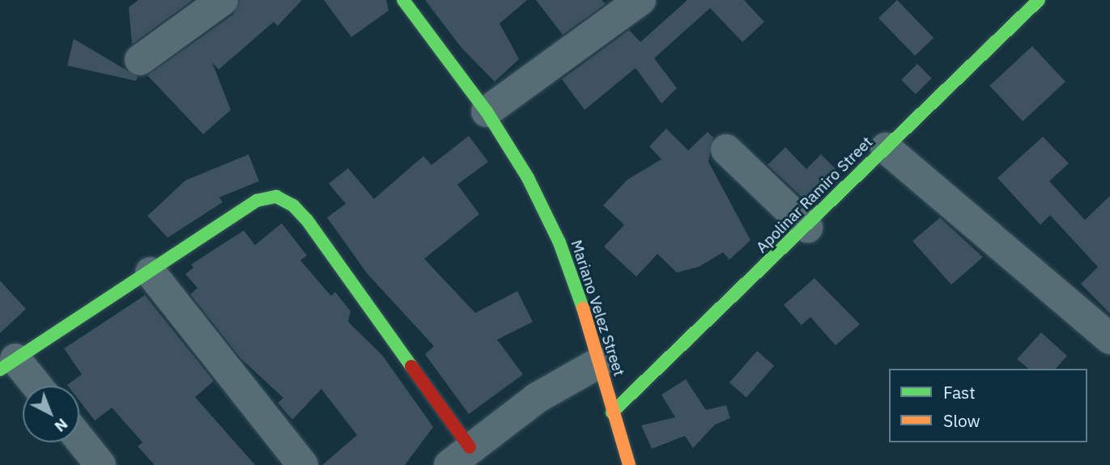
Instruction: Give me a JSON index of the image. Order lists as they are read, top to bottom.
{
  "streets": {
    "street": ["Apolinar Ramiro Street", "Mariano Velez Street"]
  },
  "crossings": [
    ["Apolinar Ramiro Street", "Mariano Velez Street"]
  ],
  "legend": ["Fast", "Slow"],
  "north": "bottom right"
}
